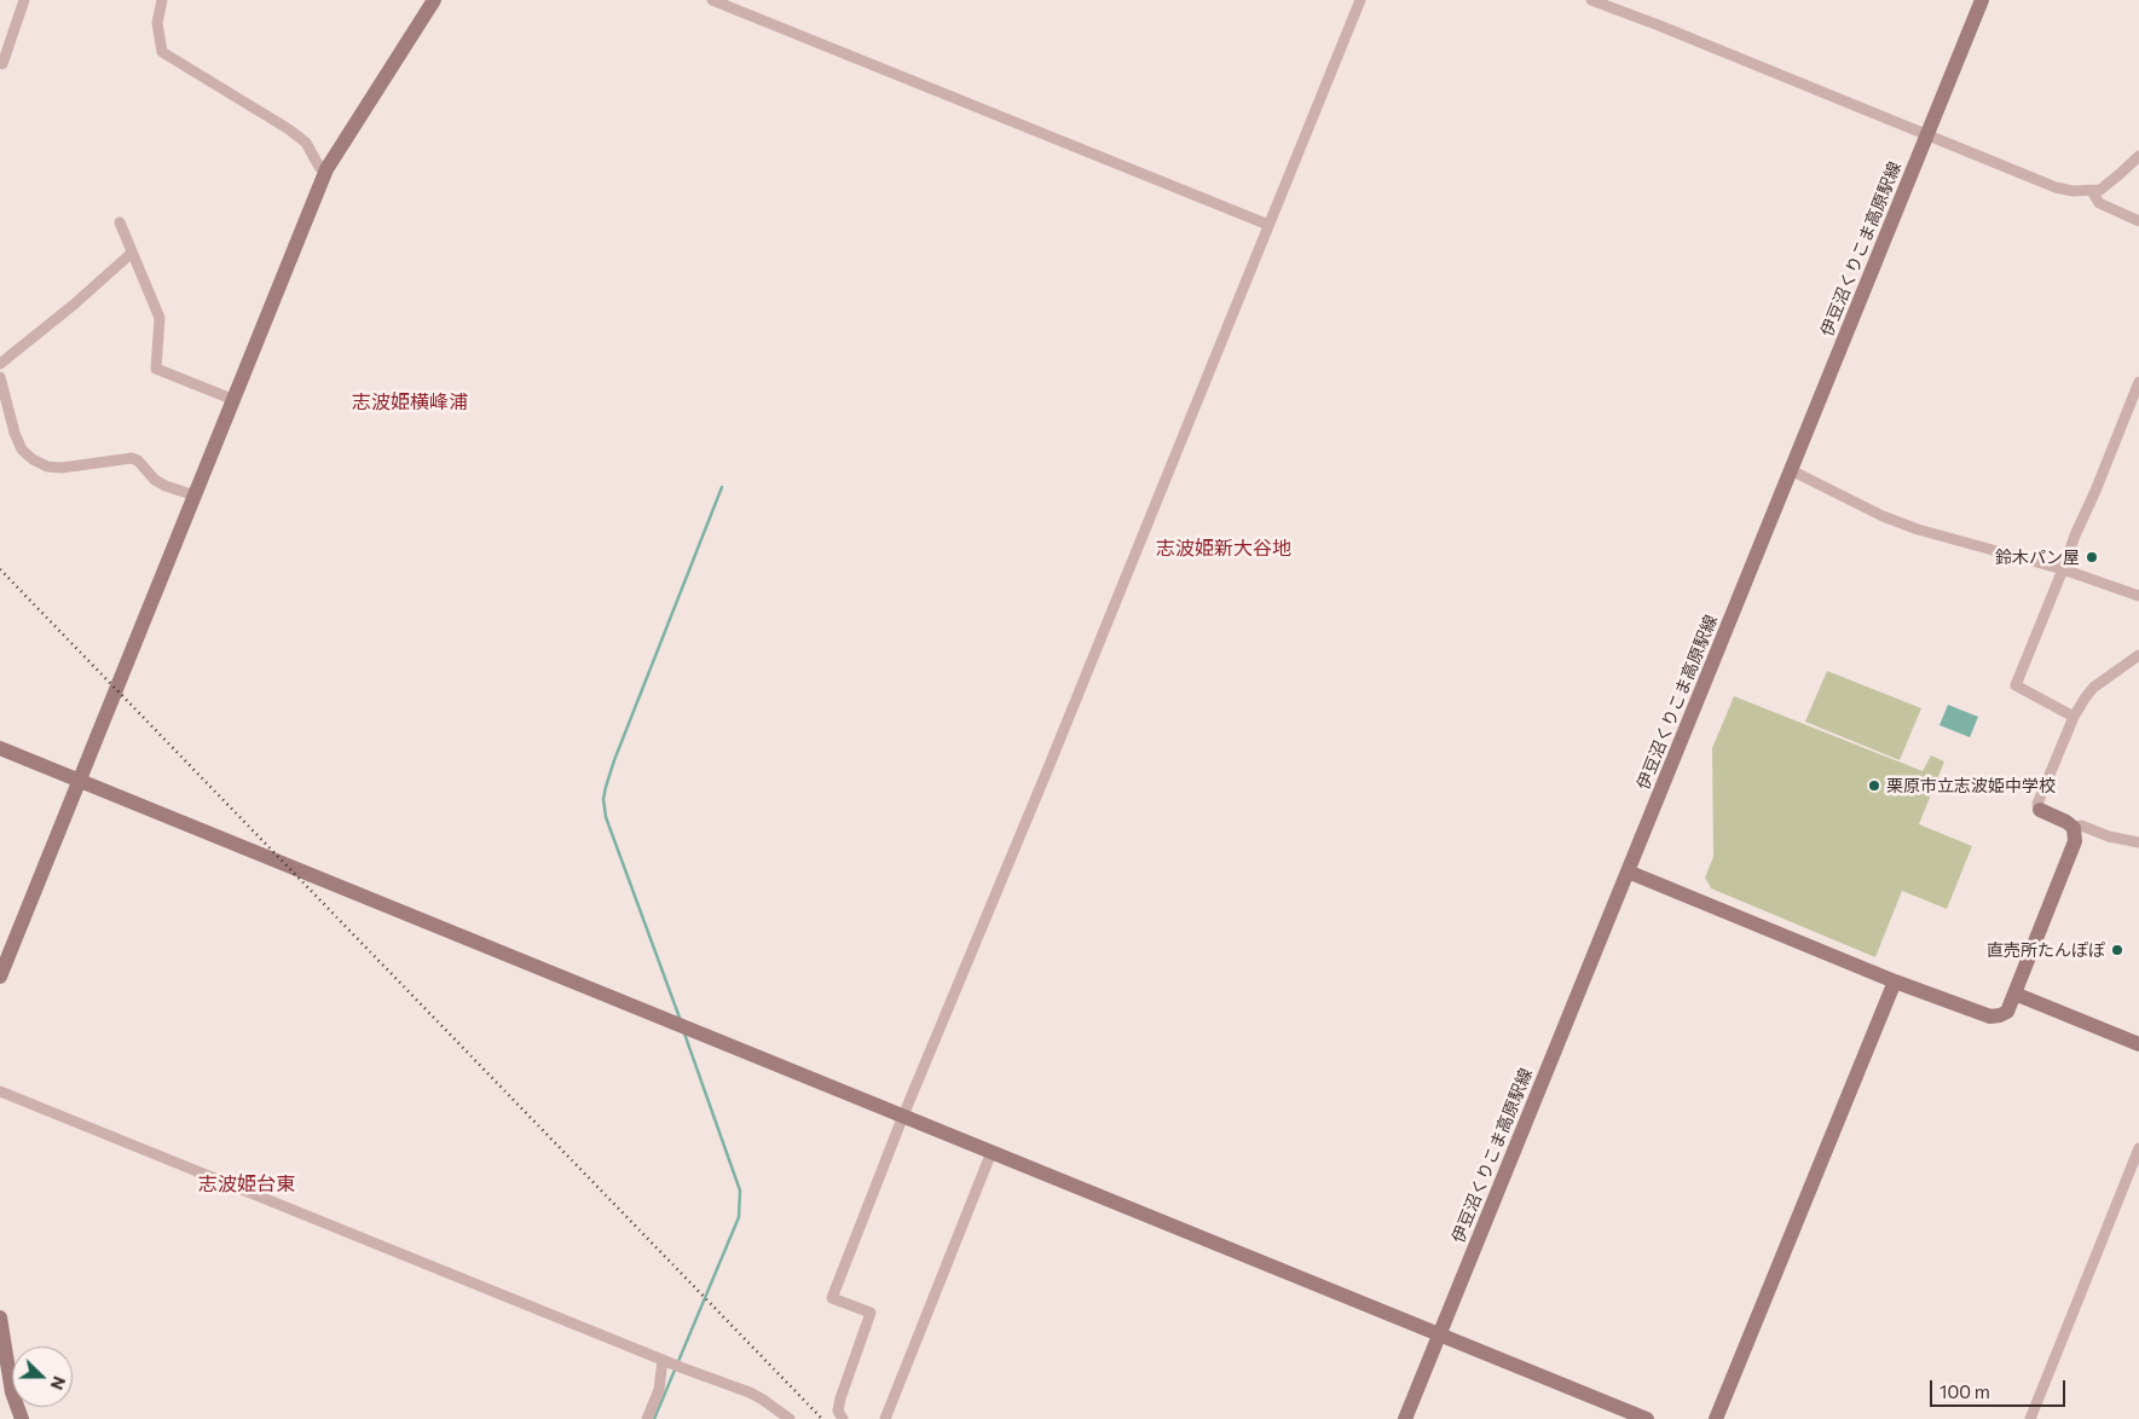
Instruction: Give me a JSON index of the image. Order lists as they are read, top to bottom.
{
  "streets": {
    "street": ["伊豆沼くりこま高原駅線"]
  },
  "districts": ["志波姫横峰浦", "志波姫新大谷地", "志波姫台東"],
  "places": ["鈴木パン屋", "栗原市立志波姫中学校", "直売所たんぽぽ"],
  "scale_bar": "100 m",
  "north": "right"
}
